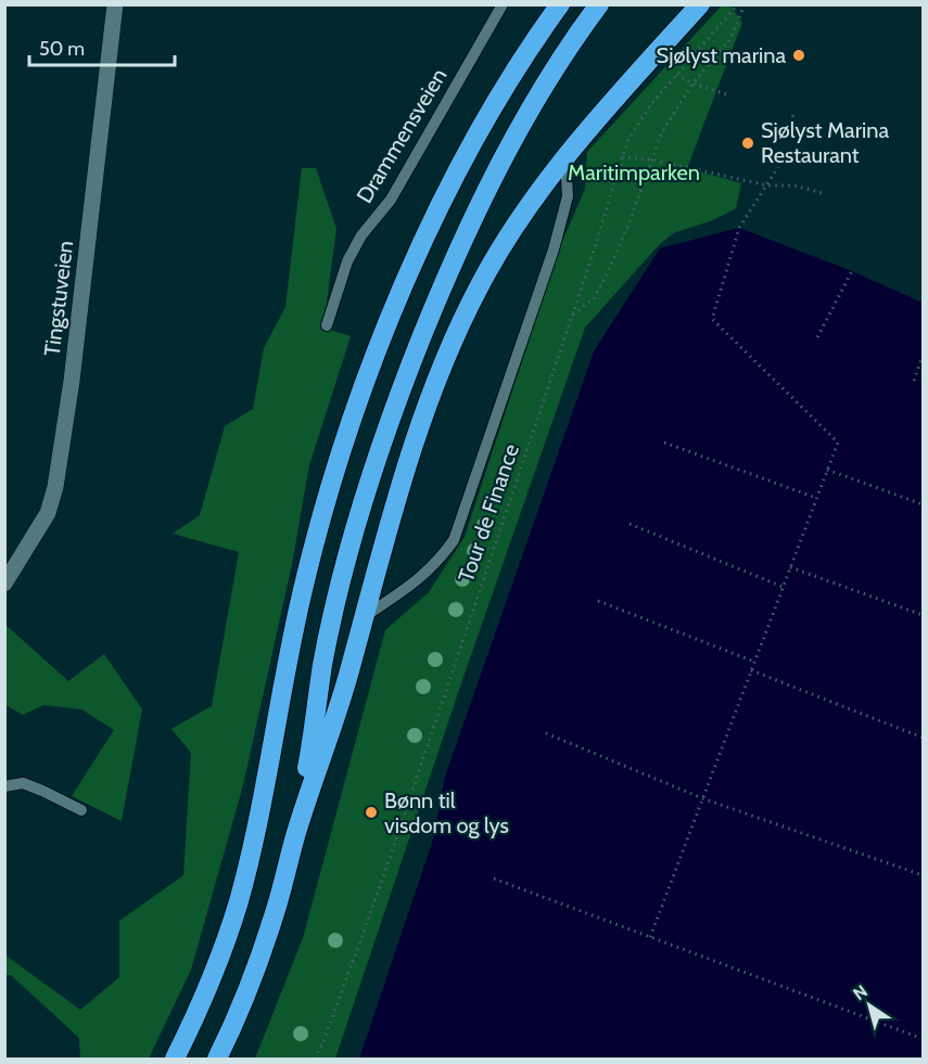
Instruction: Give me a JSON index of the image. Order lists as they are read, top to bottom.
{
  "streets": {
    "street": ["Tingstuveien"],
    "lane": ["Drammensveien"],
    "path": ["Tour de Finance"]
  },
  "parks": ["Maritimparken"],
  "places": ["Sjølyst marina", "Sjølyst Marina Restaurant", "Bønn til visdom og lys"],
  "scale_bar": "50 m",
  "north": "top left"
}
